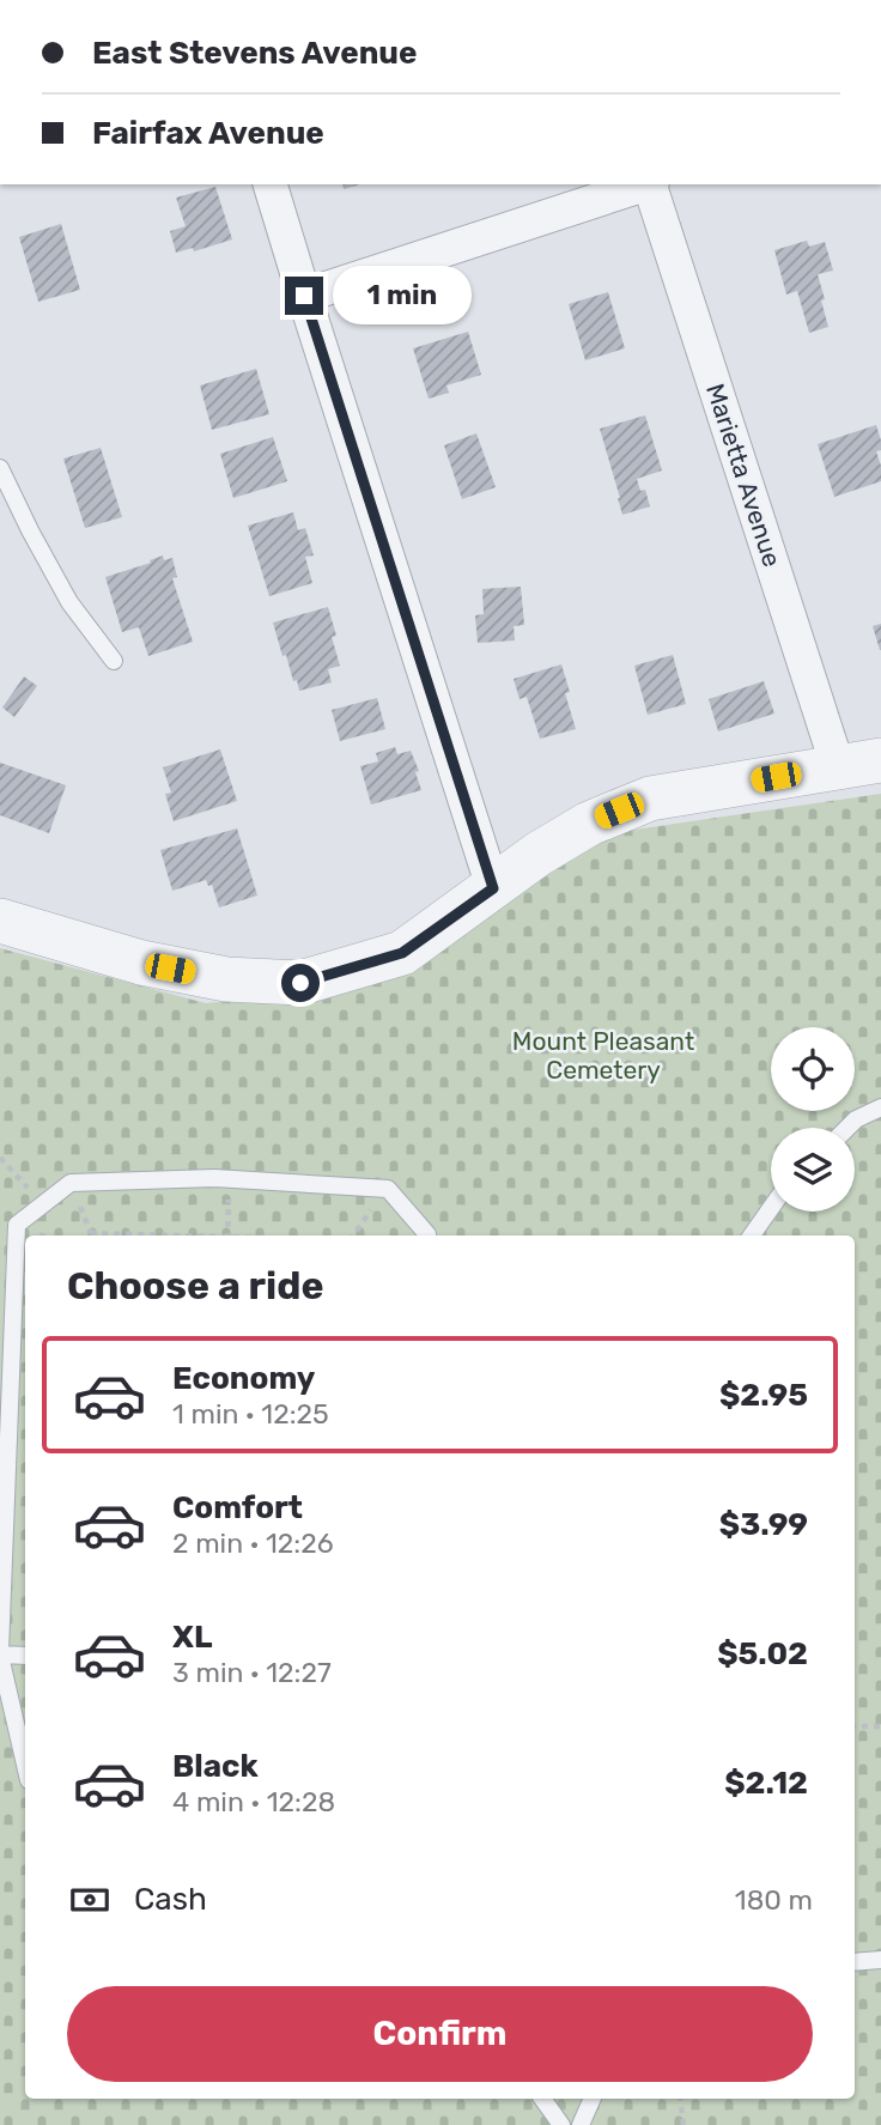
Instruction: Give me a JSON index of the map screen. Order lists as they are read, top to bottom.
{
  "streets": {
    "street": ["Marietta Avenue"]
  },
  "parks": ["Mount Pleasant Cemetery"],
  "page": {
    "banner": ["East Stevens Avenue", "Fairfax Avenue"],
    "bubble": "1 min",
    "heading": "Choose a ride",
    "list": [
      {
        "name": "Economy",
        "note": "1 min · 12:25",
        "value": "$2.95"
      },
      {
        "name": "Comfort",
        "note": "2 min · 12:26",
        "value": "$3.99"
      },
      {
        "name": "XL",
        "note": "3 min · 12:27",
        "value": "$5.02"
      },
      {
        "name": "Black",
        "note": "4 min · 12:28",
        "value": "$2.12"
      }
    ],
    "pay": ["Cash", "180 m"],
    "buttons": "Confirm"
  }
}
